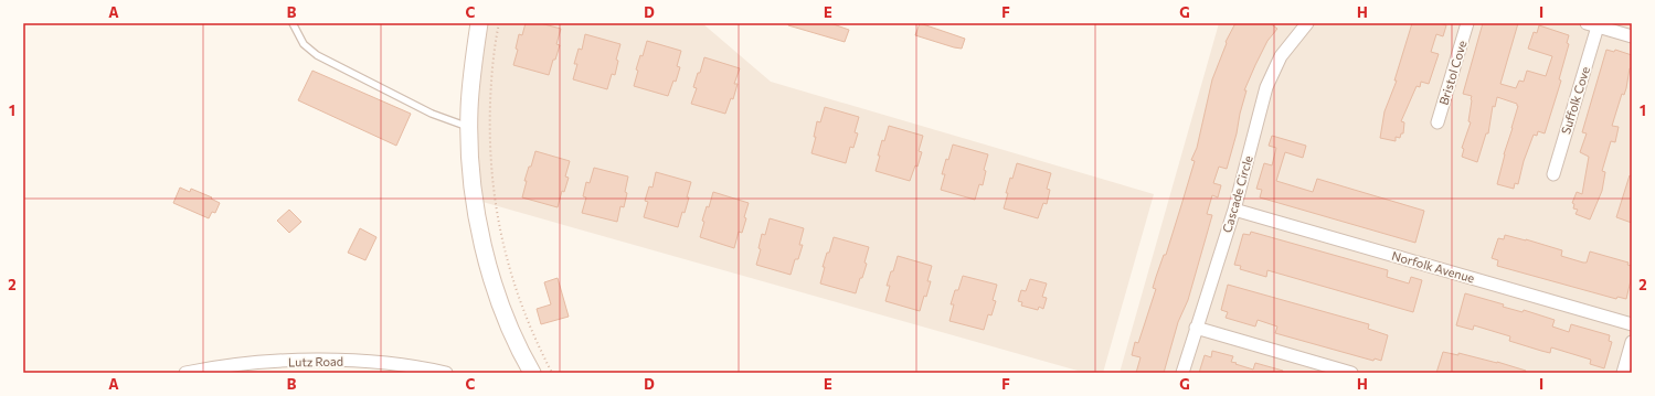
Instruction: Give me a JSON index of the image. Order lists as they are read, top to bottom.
{
  "streets": {
    "street": [
      "Bristol Cove",
      "Suffolk Cove",
      "Cascade Circle",
      "Norfolk Avenue",
      "Lutz Road"
    ]
  },
  "crossings": [
    ["Cascade Circle", "Norfolk Avenue"]
  ],
  "grid": {
    "columns": [
      "A",
      "B",
      "C",
      "D",
      "E",
      "F",
      "G",
      "H",
      "I"
    ],
    "rows": ["1", "2"]
  }
}
